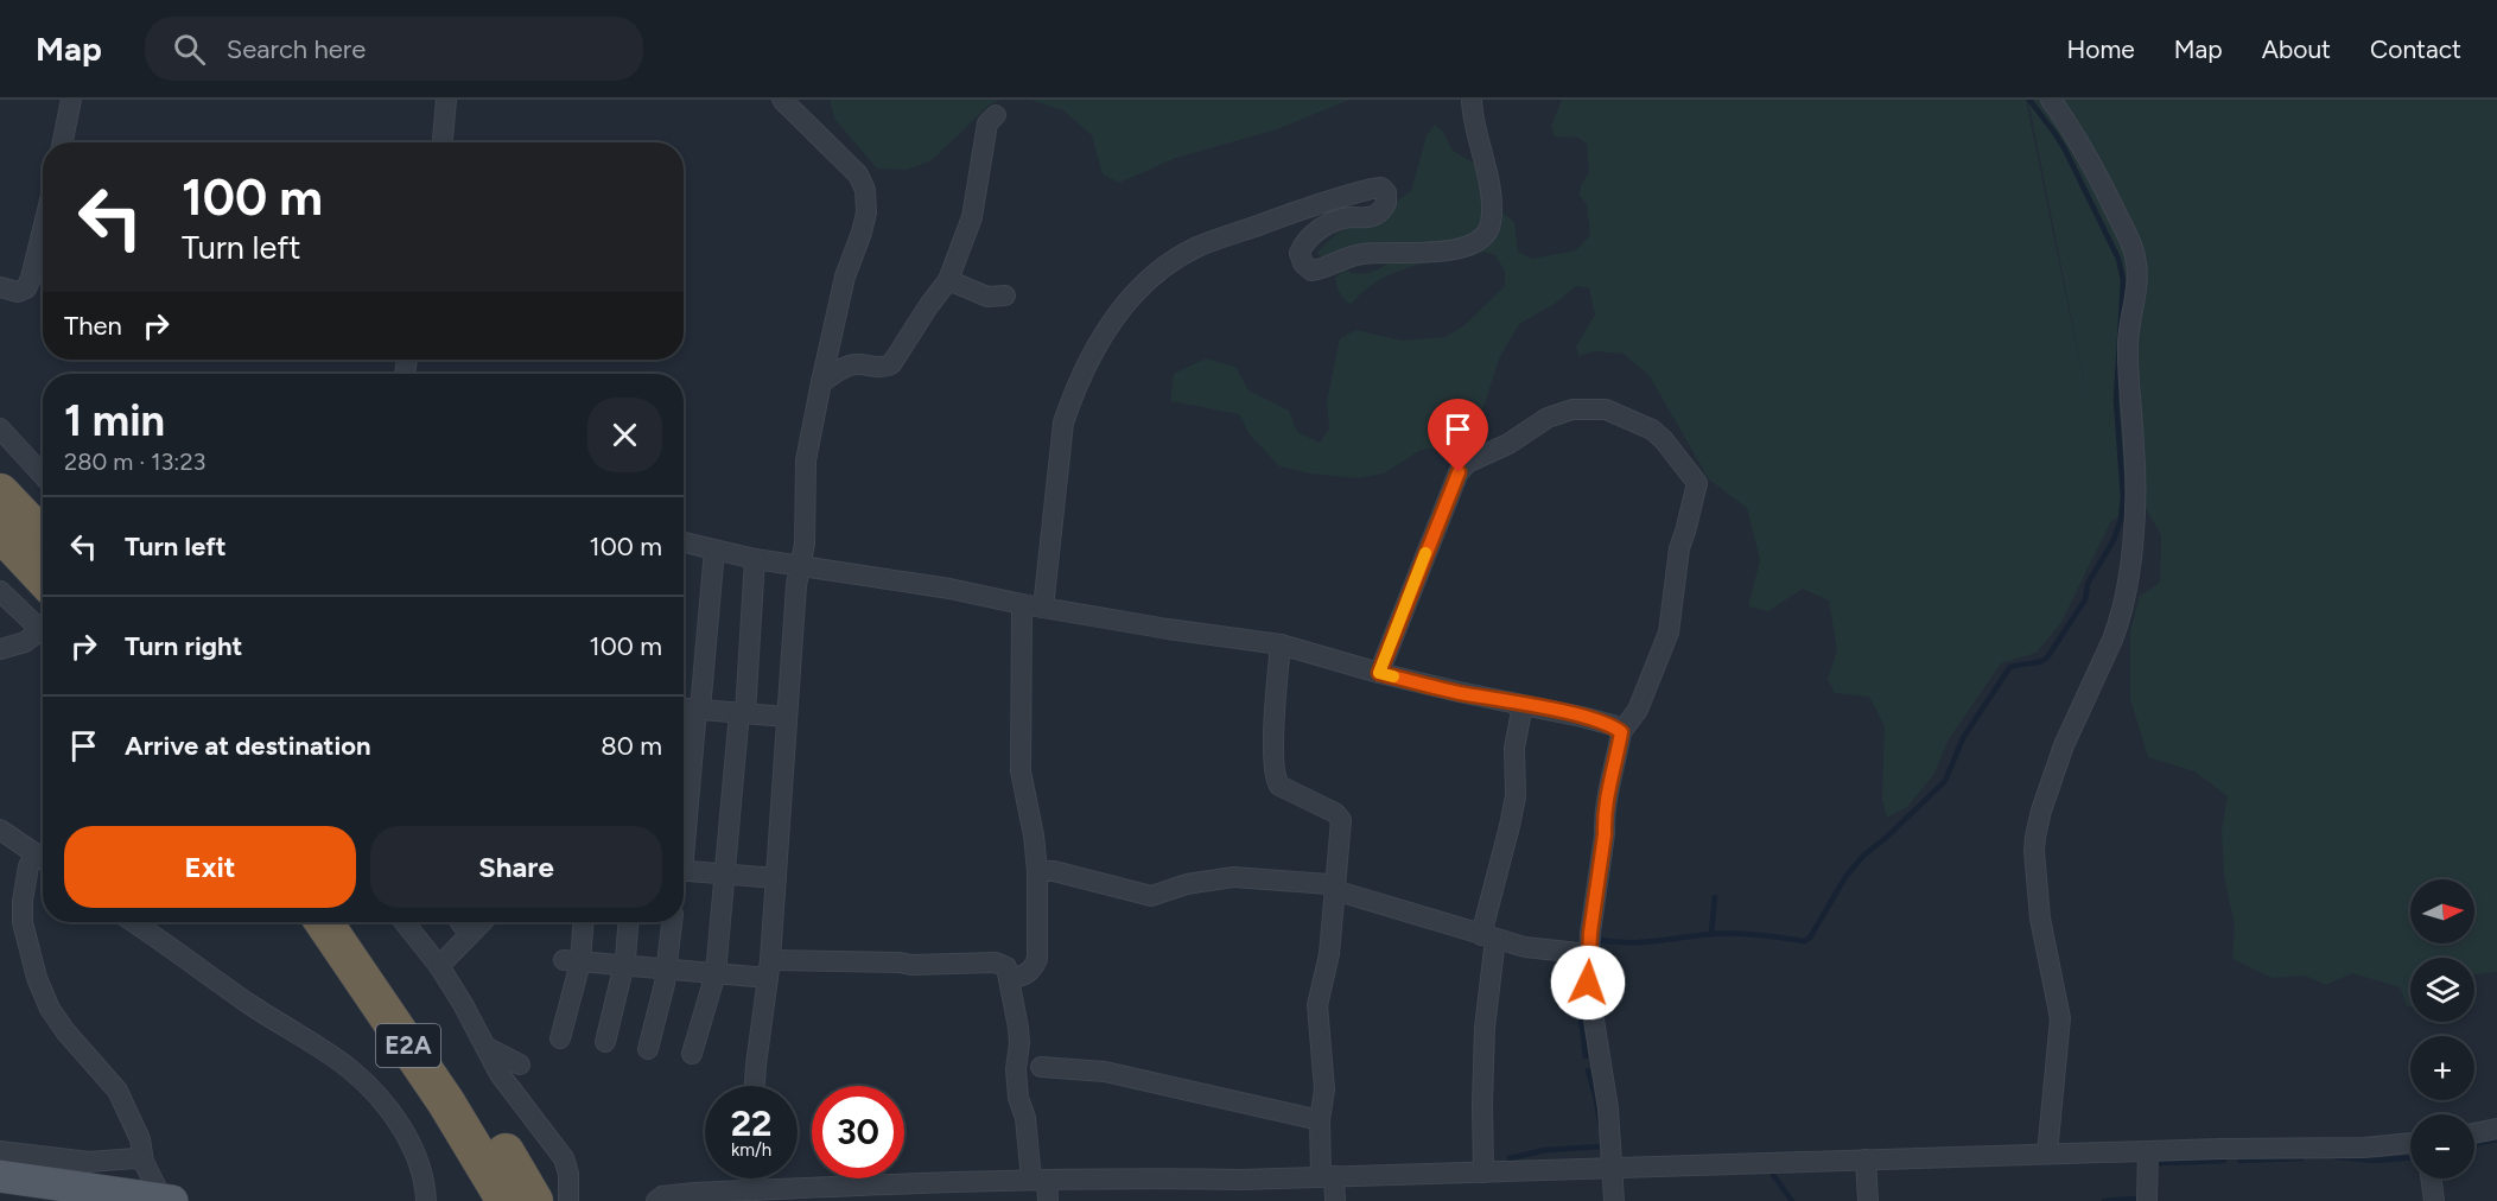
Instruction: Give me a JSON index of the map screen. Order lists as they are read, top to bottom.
{
  "streets": {
    "highway": ["E2A"]
  },
  "north": "right",
  "page": {
    "header": "Map",
    "search": "Search here",
    "nav": [
      "Home",
      "Map",
      "About",
      "Contact"
    ],
    "turn": ["100 m", "Turn left"],
    "then": "Then",
    "heading": ["1 min", "280 m · 13:23"],
    "list": [
      {
        "name": "Turn left",
        "value": "100 m"
      },
      {
        "name": "Turn right",
        "value": "100 m"
      },
      {
        "name": "Arrive at destination",
        "value": "80 m"
      }
    ],
    "buttons": ["Exit", "Share"],
    "map_buttons": ["+", "−"],
    "speed": "22 km/h",
    "limit": "30"
  }
}
